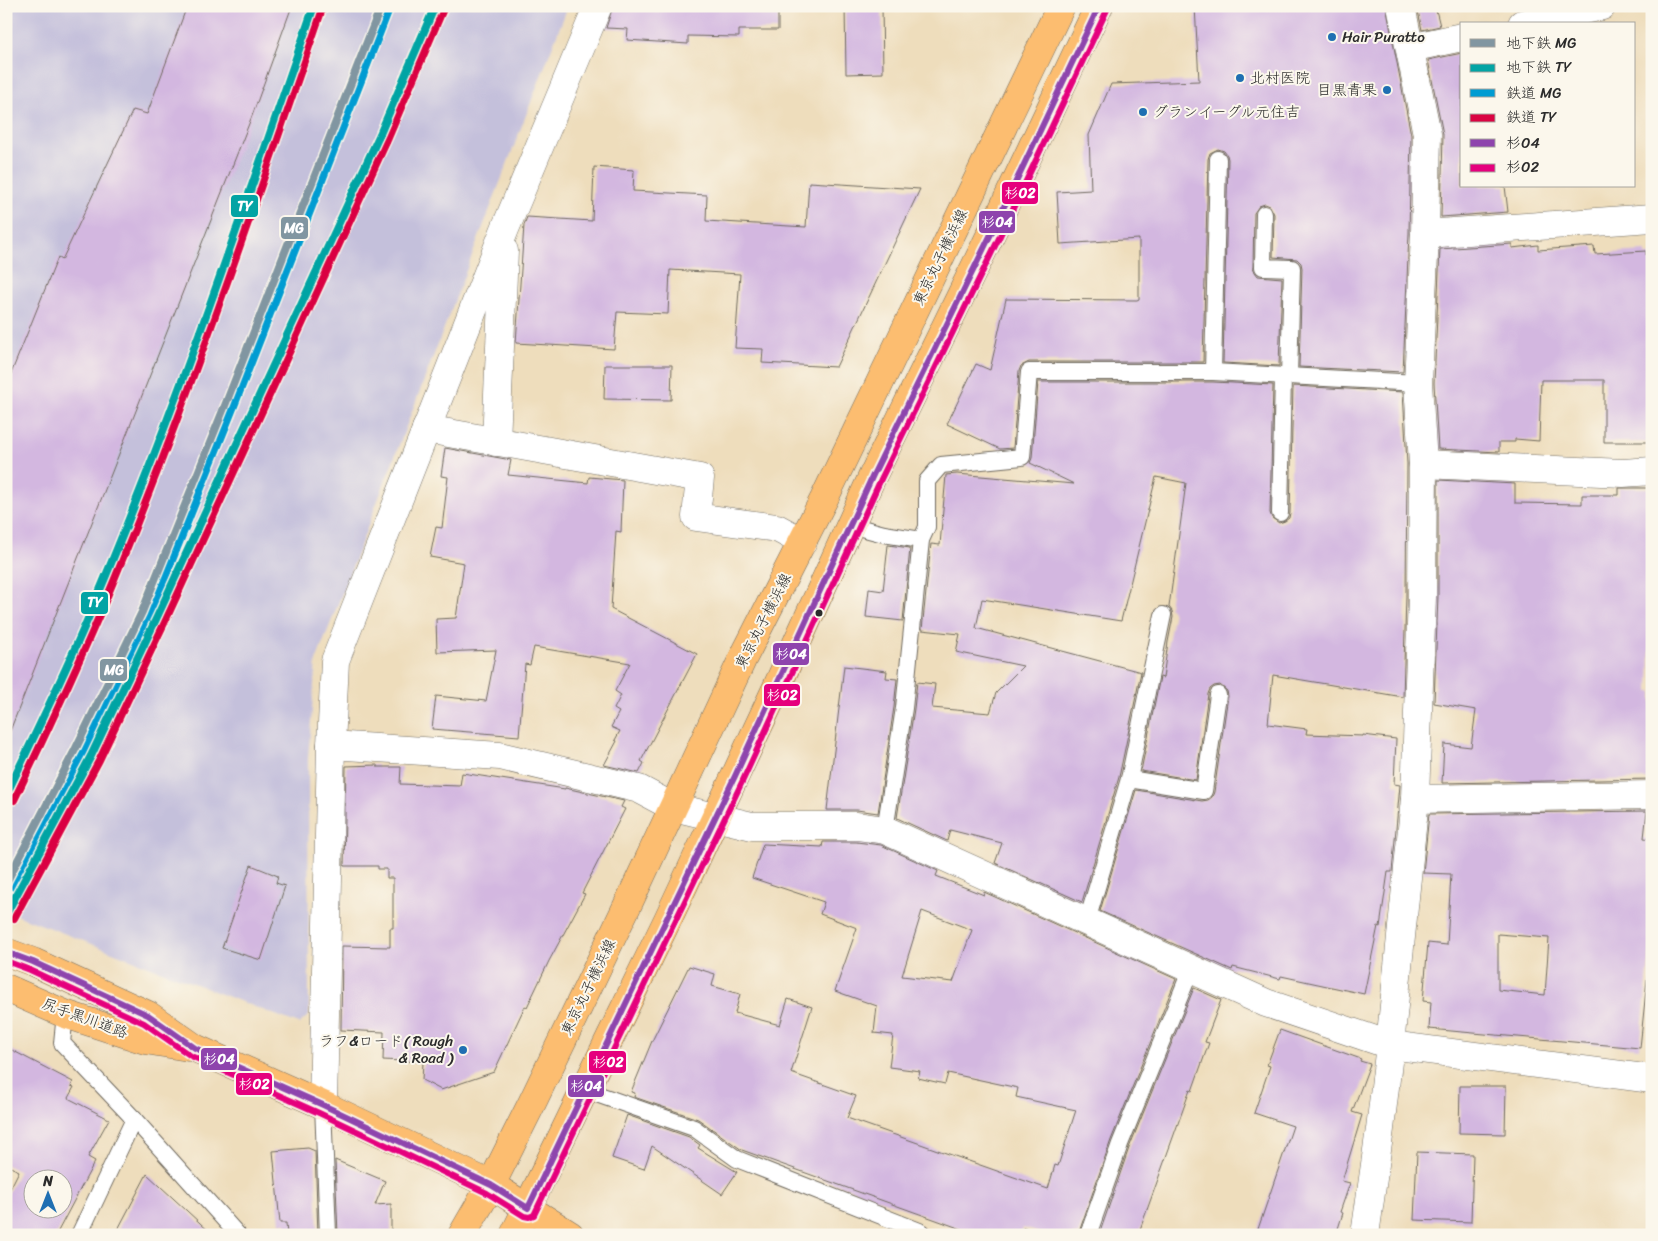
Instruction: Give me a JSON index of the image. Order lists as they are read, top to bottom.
{
  "streets": {
    "main road": ["東京丸子横浜線", "尻手黒川道路"]
  },
  "crossings": [
    ["東京丸子横浜線", "尻手黒川道路"]
  ],
  "places": [
    "Hair Puratto",
    "北村医院",
    "目黒青果",
    "グランイーグル元住吉",
    "ラフ&ロード( Rough & Road )"
  ],
  "lines": [
    "metro line MG",
    "metro line TY",
    "transit line 杉04",
    "rail line MG",
    "rail line TY",
    "transit line 杉02"
  ],
  "legend": [
    "地下鉄 MG",
    "地下鉄 TY",
    "鉄道 MG",
    "鉄道 TY",
    "杉04",
    "杉02"
  ],
  "north": "top"
}
